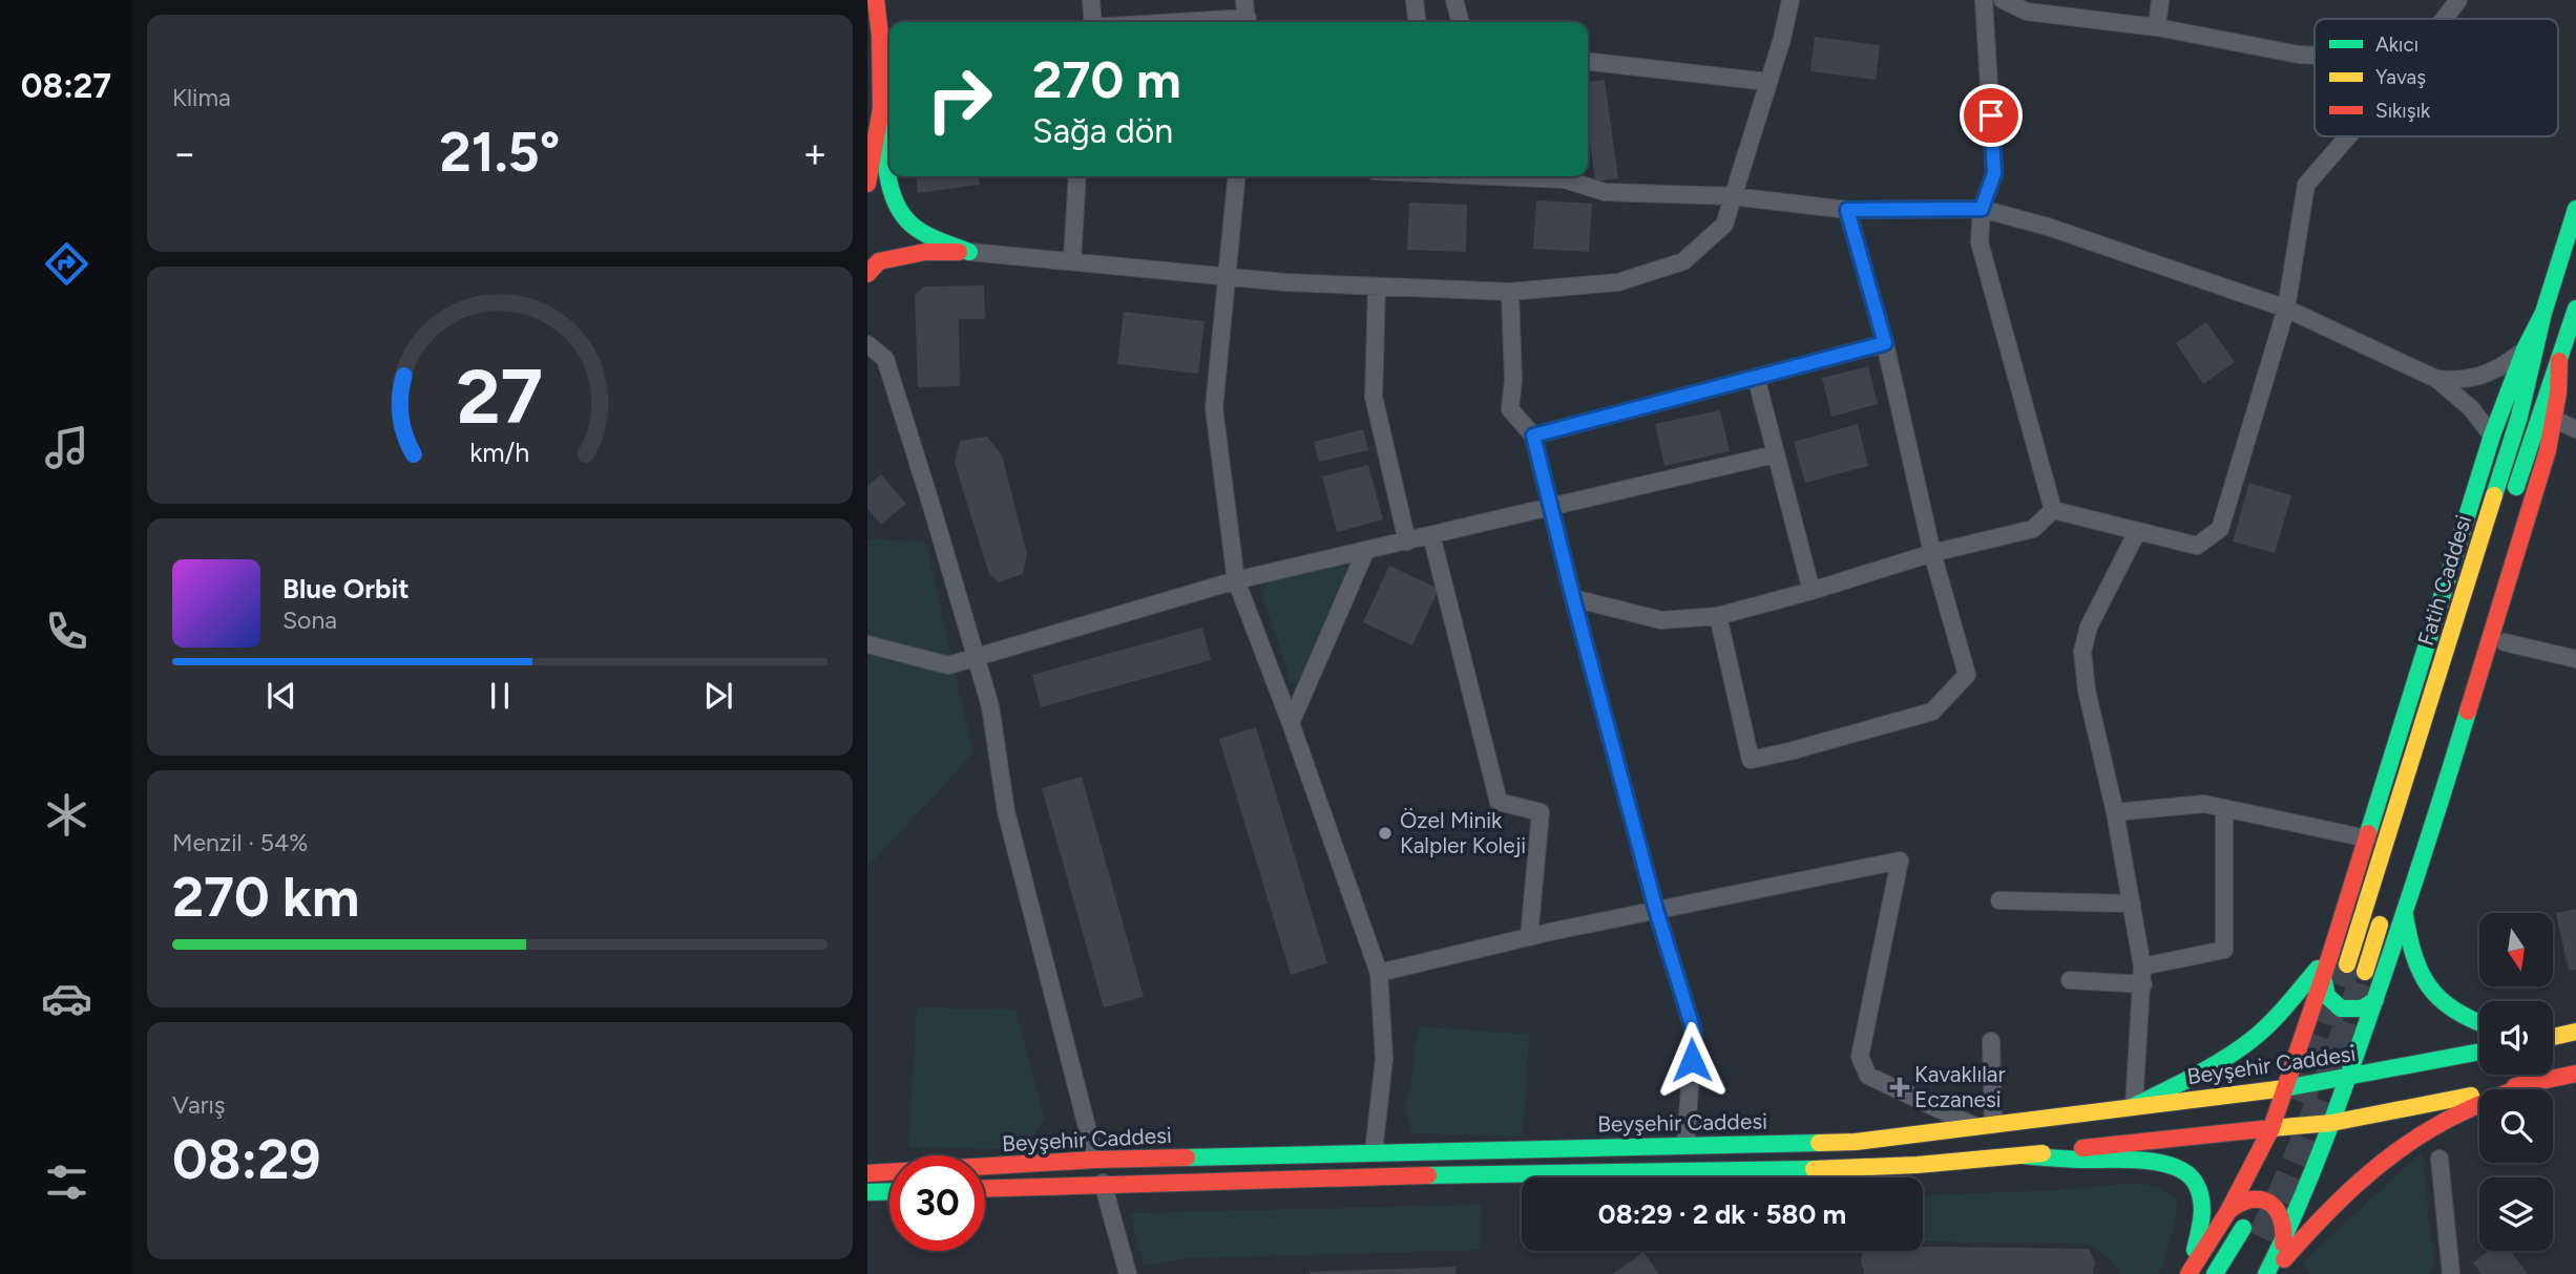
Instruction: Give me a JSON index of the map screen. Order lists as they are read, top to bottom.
{
  "streets": {
    "main road": ["Fatih Caddesi", "Beyşehir Caddesi"]
  },
  "places": {
    "other": ["Özel Minik Kalpler Koleji"],
    "health": ["Kavaklılar Eczanesi"]
  },
  "legend": ["Akıcı", "Yavaş", "Sıkışık"],
  "north": "bottom",
  "page": {
    "tabs": "08:27",
    "tile": [
      "Klima",
      ["Menzil · 54%", "270 km"],
      ["Varış", "08:29"]
    ],
    "turn": ["270 m", "Sağa dön"],
    "heat": ["−", "21.5°", "+"],
    "song": ["Blue Orbit", "Sona"],
    "limit": "30",
    "trip": "08:29 · 2 dk · 580 m",
    "gauge": ["27", "km/h"]
  }
}
